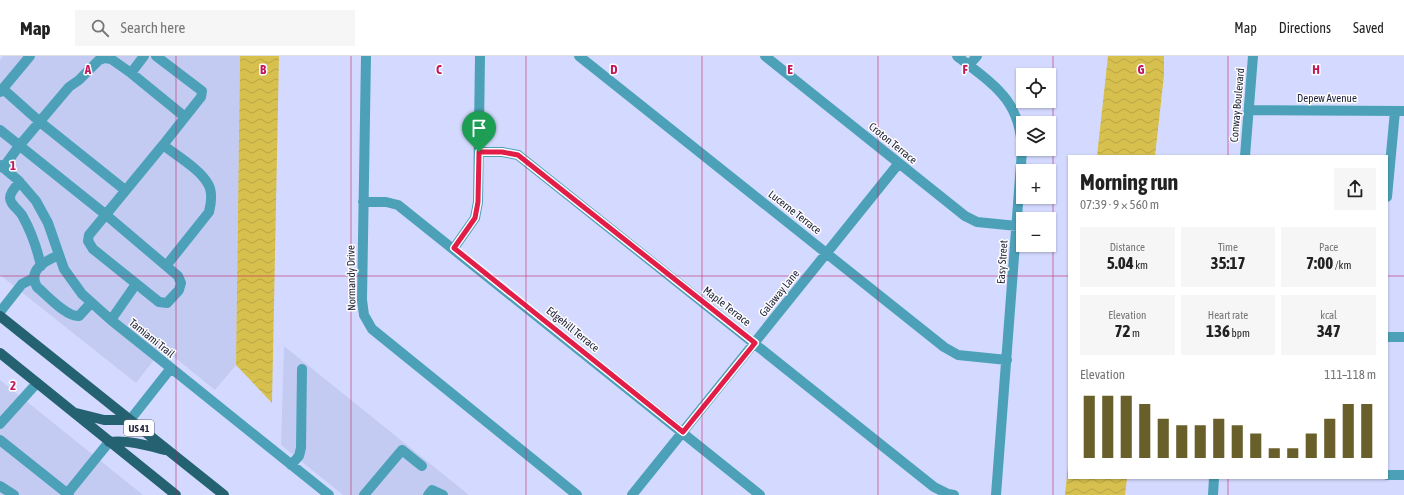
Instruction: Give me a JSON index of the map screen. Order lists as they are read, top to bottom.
{
  "streets": {
    "main road": ["US 41"],
    "street": [
      "Depew Avenue",
      "Conway Boulevard",
      "Croton Terrace",
      "Lucerne Terrace",
      "Easy Street",
      "Normandy Drive",
      "Galaway Lane",
      "Maple Terrace",
      "Edgehill Terrace",
      "Tamiami Trail"
    ]
  },
  "crossings": [
    ["Depew Avenue", "Conway Boulevard"],
    ["Croton Terrace", "Easy Street"],
    ["Croton Terrace", "Galaway Lane"],
    ["Lucerne Terrace", "Easy Street"],
    ["Lucerne Terrace", "Galaway Lane"],
    ["Normandy Drive", "Edgehill Terrace"],
    ["Galaway Lane", "Maple Terrace"],
    ["Galaway Lane", "Edgehill Terrace"]
  ],
  "page": {
    "header": "Map",
    "search": "Search here",
    "nav": ["Map", "Directions", "Saved"],
    "map_buttons": ["+", "−"],
    "heading": ["Morning run", "07:39 · 9 × 560 m"],
    "stats": [
      ["Distance", "5.04 km"],
      ["Time", "35:17"],
      ["Pace", "7:00 /km"],
      ["Elevation", "72 m"],
      ["Heart rate", "136 bpm"],
      ["kcal", "347"]
    ],
    "chart": ["Elevation", "111–118 m"]
  },
  "grid": {
    "columns": [
      "A",
      "B",
      "C",
      "D",
      "E",
      "F",
      "G",
      "H"
    ],
    "rows": ["1", "2"]
  }
}
